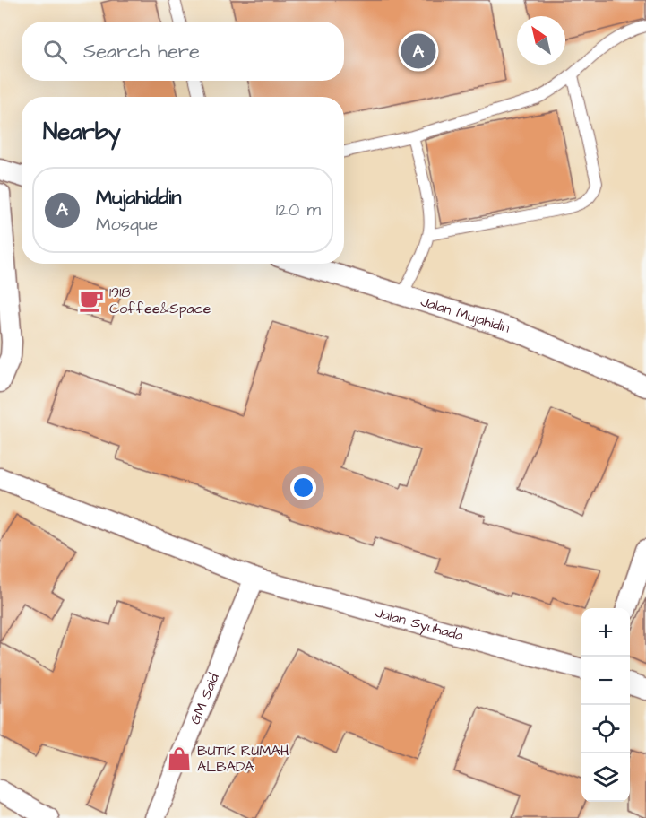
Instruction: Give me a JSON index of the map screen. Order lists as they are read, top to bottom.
{
  "streets": {
    "street": ["Jalan Mujahidin", "Jalan Syuhada", "GM Said"]
  },
  "crossings": [
    ["Jalan Syuhada", "GM Said"]
  ],
  "places": {
    "cafe": ["1918 Coffee&Space"],
    "shop": ["BUTIK RUMAH ALBADA"]
  },
  "north": "top left",
  "page": {
    "search": "Search here",
    "pins": "A",
    "heading": "Nearby",
    "list": [
      {
        "mark": "A",
        "name": "Mujahiddin",
        "note": "Mosque",
        "value": "120 m"
      }
    ],
    "map_buttons": ["+", "−"]
  }
}
